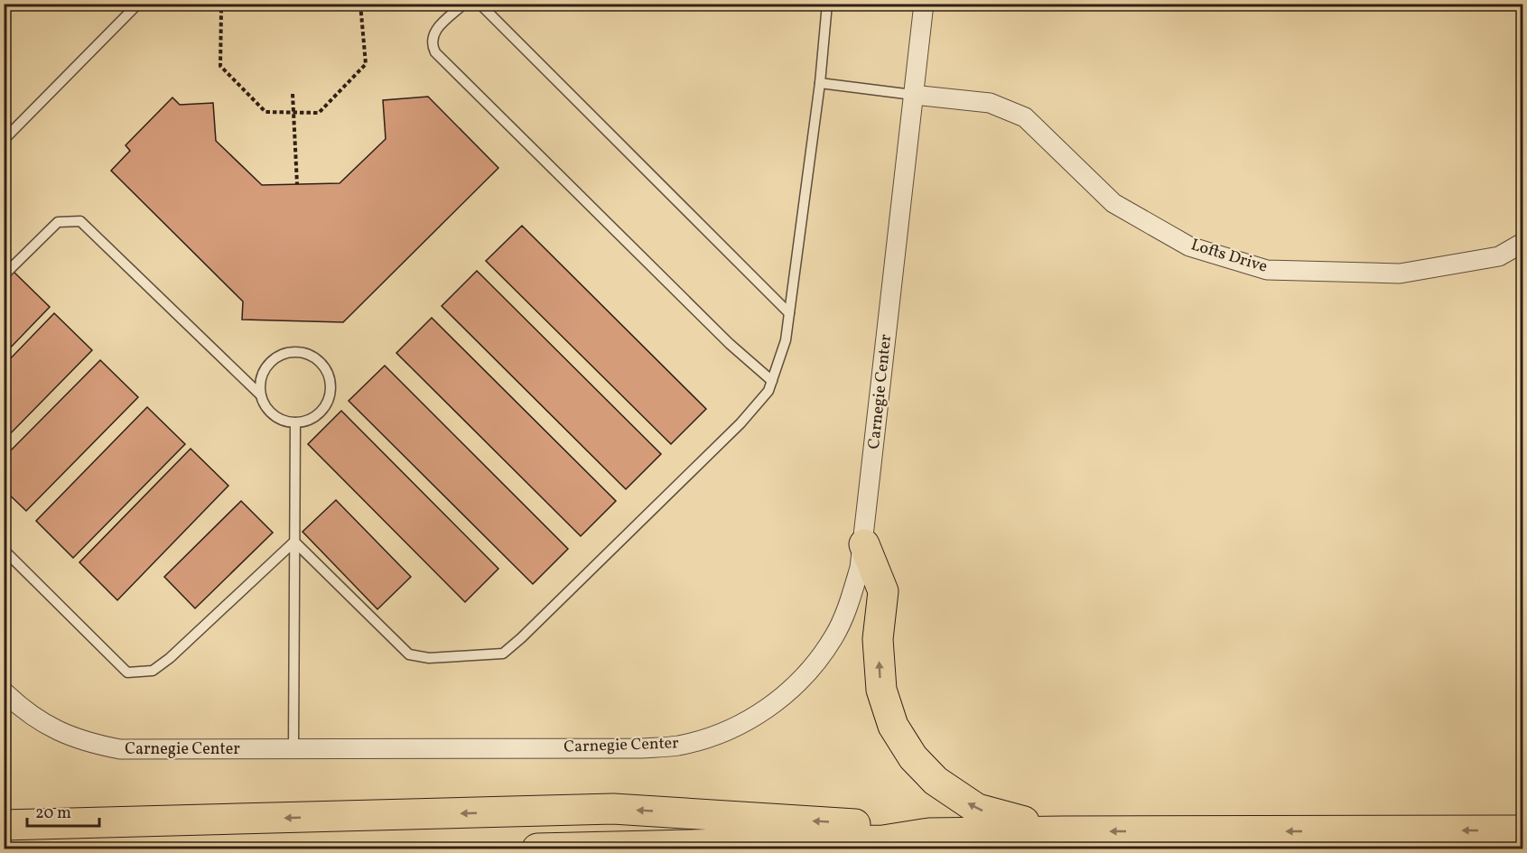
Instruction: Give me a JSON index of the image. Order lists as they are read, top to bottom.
{
  "streets": {
    "street": ["Lofts Drive", "Carnegie Center"]
  },
  "crossings": [
    ["Lofts Drive", "Carnegie Center"]
  ],
  "scale_bar": "20 m"
}
